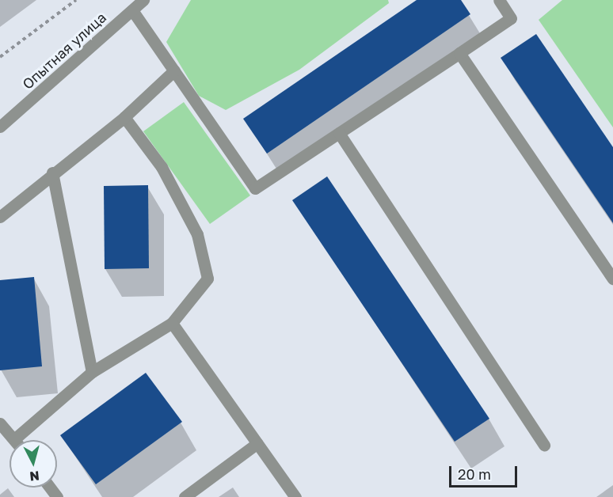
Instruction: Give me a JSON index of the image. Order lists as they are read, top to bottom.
{
  "streets": {
    "street": ["Опытная улица"]
  },
  "scale_bar": "20 m",
  "north": "bottom"
}
